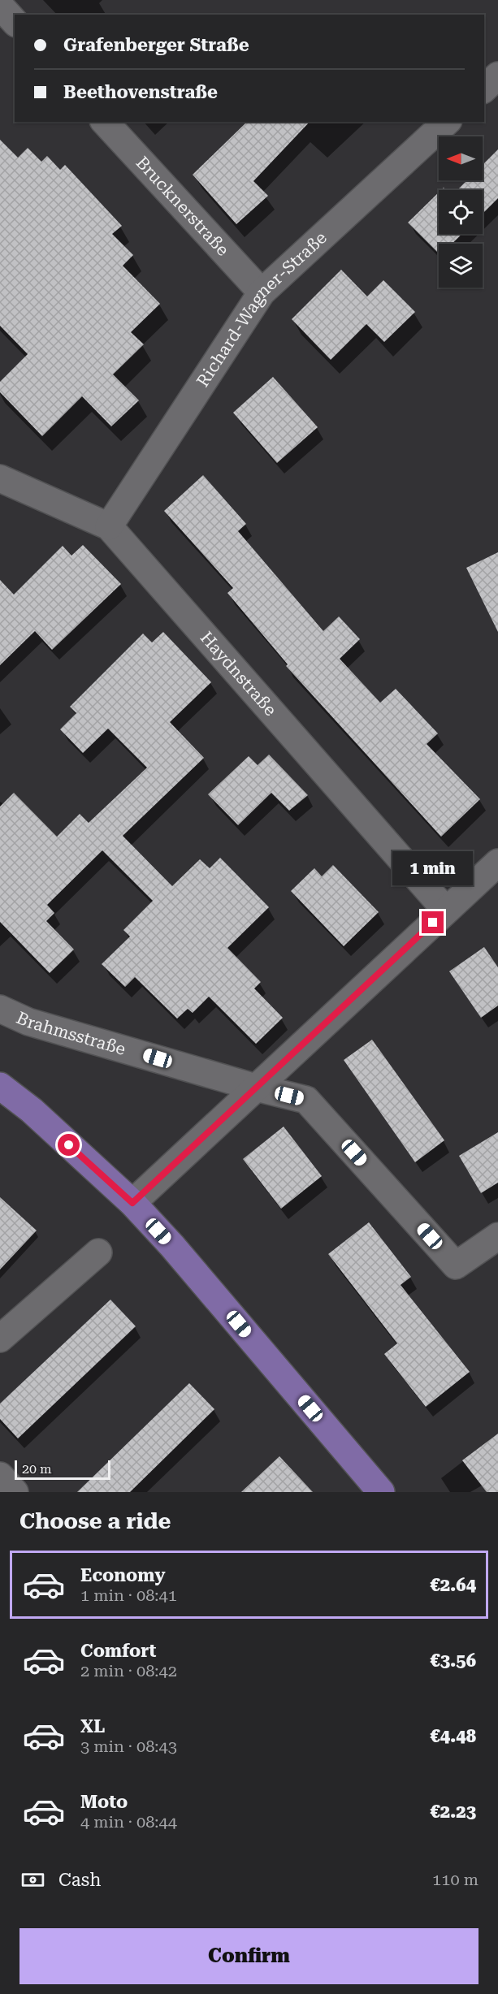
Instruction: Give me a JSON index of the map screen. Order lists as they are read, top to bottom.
{
  "streets": {
    "street": [
      "Brucknerstraße",
      "Richard-Wagner-Straße",
      "Haydnstraße",
      "Brahmsstraße"
    ]
  },
  "crossings": [
    ["Brucknerstraße", "Richard-Wagner-Straße"],
    ["Richard-Wagner-Straße", "Haydnstraße"]
  ],
  "scale_bar": "20 m",
  "north": "left",
  "page": {
    "banner": ["Grafenberger Straße", "Beethovenstraße"],
    "bubble": "1 min",
    "scale": "20 m",
    "heading": "Choose a ride",
    "list": [
      {
        "name": "Economy",
        "note": "1 min · 08:41",
        "value": "€2.64"
      },
      {
        "name": "Comfort",
        "note": "2 min · 08:42",
        "value": "€3.56"
      },
      {
        "name": "XL",
        "note": "3 min · 08:43",
        "value": "€4.48"
      },
      {
        "name": "Moto",
        "note": "4 min · 08:44",
        "value": "€2.23"
      }
    ],
    "pay": ["Cash", "110 m"],
    "buttons": "Confirm"
  }
}
